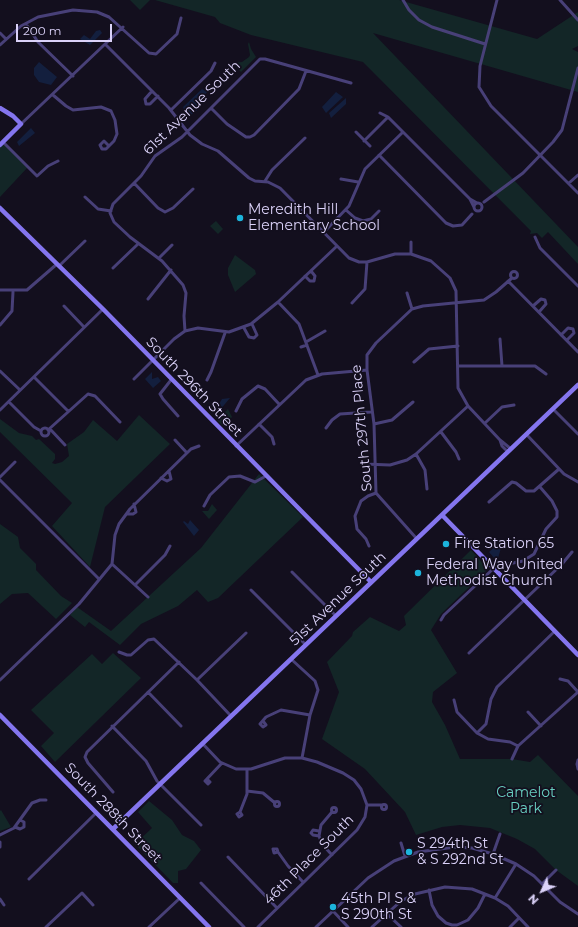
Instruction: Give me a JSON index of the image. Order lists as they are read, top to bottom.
{
  "streets": {
    "street": [
      "61st Avenue South",
      "South 296th Street",
      "South 297th Place",
      "51st Avenue South",
      "South 288th Street",
      "46th Place South"
    ]
  },
  "crossings": [
    ["South 296th Street", "51st Avenue South"],
    ["South 297th Place", "51st Avenue South"],
    ["51st Avenue South", "South 288th Street"]
  ],
  "parks": ["Camelot Park"],
  "places": [
    "Meredith Hill Elementary School",
    "Fire Station 65",
    "Federal Way United Methodist Church",
    "S 294th St & S 292nd St",
    "45th Pl S & S 290th St"
  ],
  "scale_bar": "200 m",
  "north": "bottom left"
}
